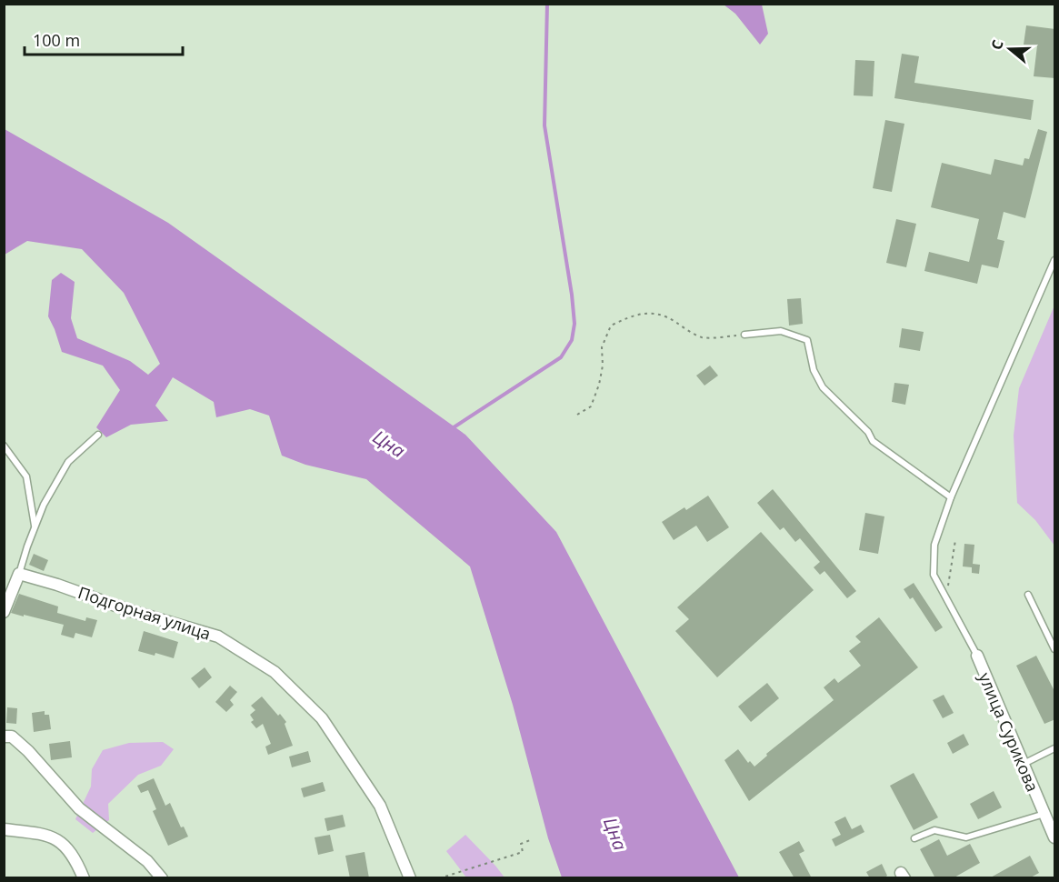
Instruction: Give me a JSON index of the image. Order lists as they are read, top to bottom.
{
  "streets": {
    "street": ["Подгорная улица", "улица Сурикова"]
  },
  "water": ["Цна"],
  "scale_bar": "100 m",
  "north": "left"
}
